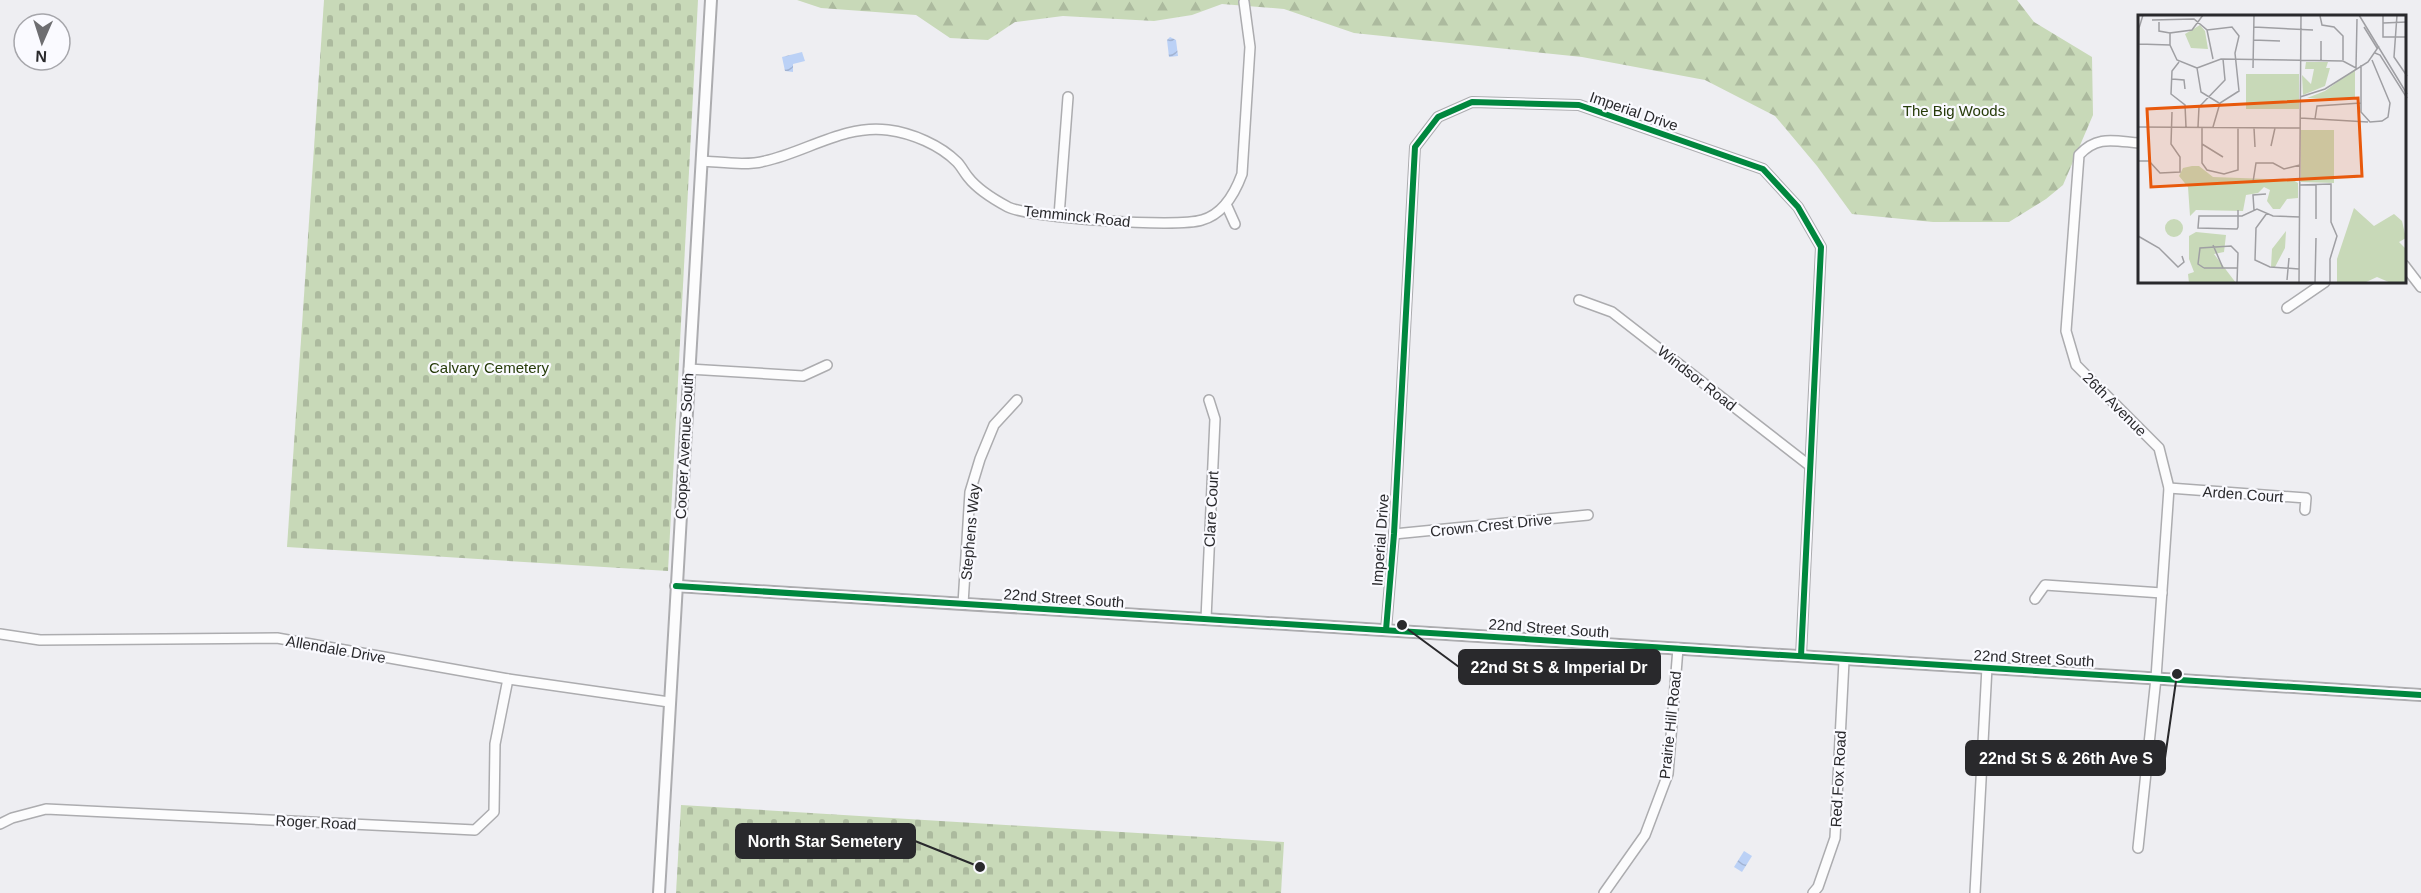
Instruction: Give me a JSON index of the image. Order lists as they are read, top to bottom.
{
  "streets": {
    "street": [
      "Imperial Drive",
      "Temminck Road",
      "Windsor Road",
      "26th Avenue",
      "Cooper Avenue South",
      "Arden Court",
      "Clare Court",
      "Crown Crest Drive",
      "Stephens Way",
      "22nd Street South",
      "Allendale Drive",
      "Prairie Hill Road",
      "Red Fox Road",
      "Roger Road"
    ]
  },
  "crossings": [
    ["Imperial Drive", "Windsor Road"],
    ["Imperial Drive", "Crown Crest Drive"],
    ["Imperial Drive", "22nd Street South"],
    ["Temminck Road", "Cooper Avenue South"],
    ["26th Avenue", "Arden Court"],
    ["26th Avenue", "22nd Street South"],
    ["Cooper Avenue South", "22nd Street South"],
    ["Cooper Avenue South", "Allendale Drive"],
    ["Clare Court", "22nd Street South"],
    ["Stephens Way", "22nd Street South"],
    ["22nd Street South", "Prairie Hill Road"],
    ["22nd Street South", "Red Fox Road"],
    ["Allendale Drive", "Roger Road"]
  ],
  "parks": ["The Big Woods", "Calvary Cemetery"],
  "places": ["22nd St S & Imperial Dr", "22nd St S & 26th Ave S", "North Star Semetery"],
  "north": "bottom"
}
